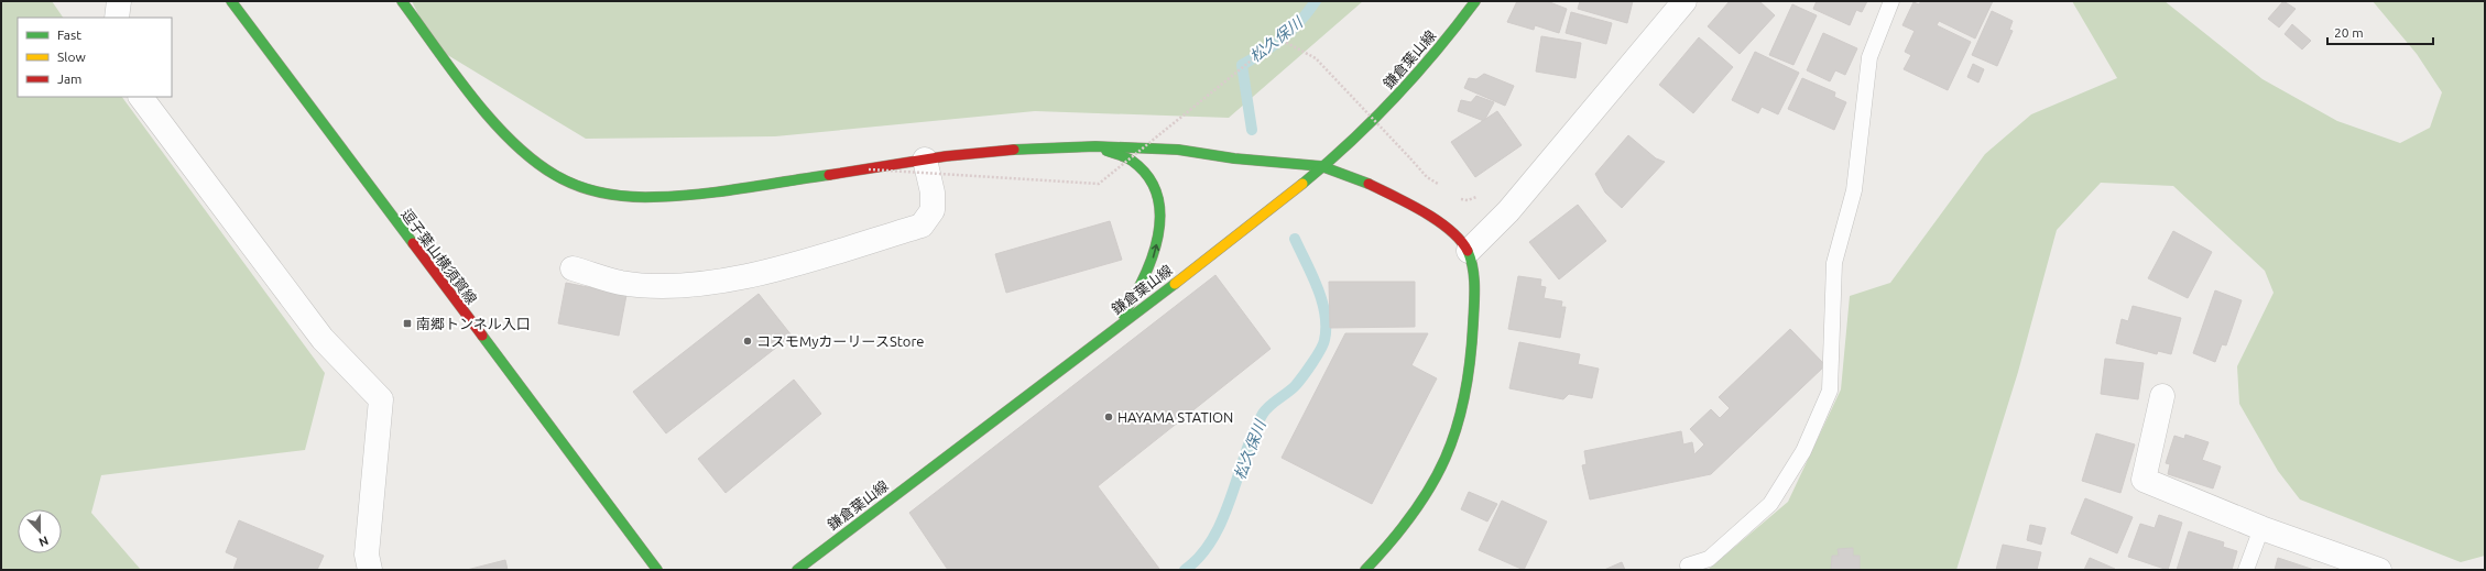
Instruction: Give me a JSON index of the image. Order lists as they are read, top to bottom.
{
  "streets": {
    "street": ["鎌倉葉山線", "逗子葉山横須賀線"]
  },
  "water": ["松久保川"],
  "places": {
    "transit": ["南郷トンネル入口"],
    "other": ["コスモMyカーリースStore", "HAYAMA STATION"]
  },
  "legend": ["Fast", "Slow", "Jam"],
  "scale_bar": "20 m",
  "north": "bottom"
}
